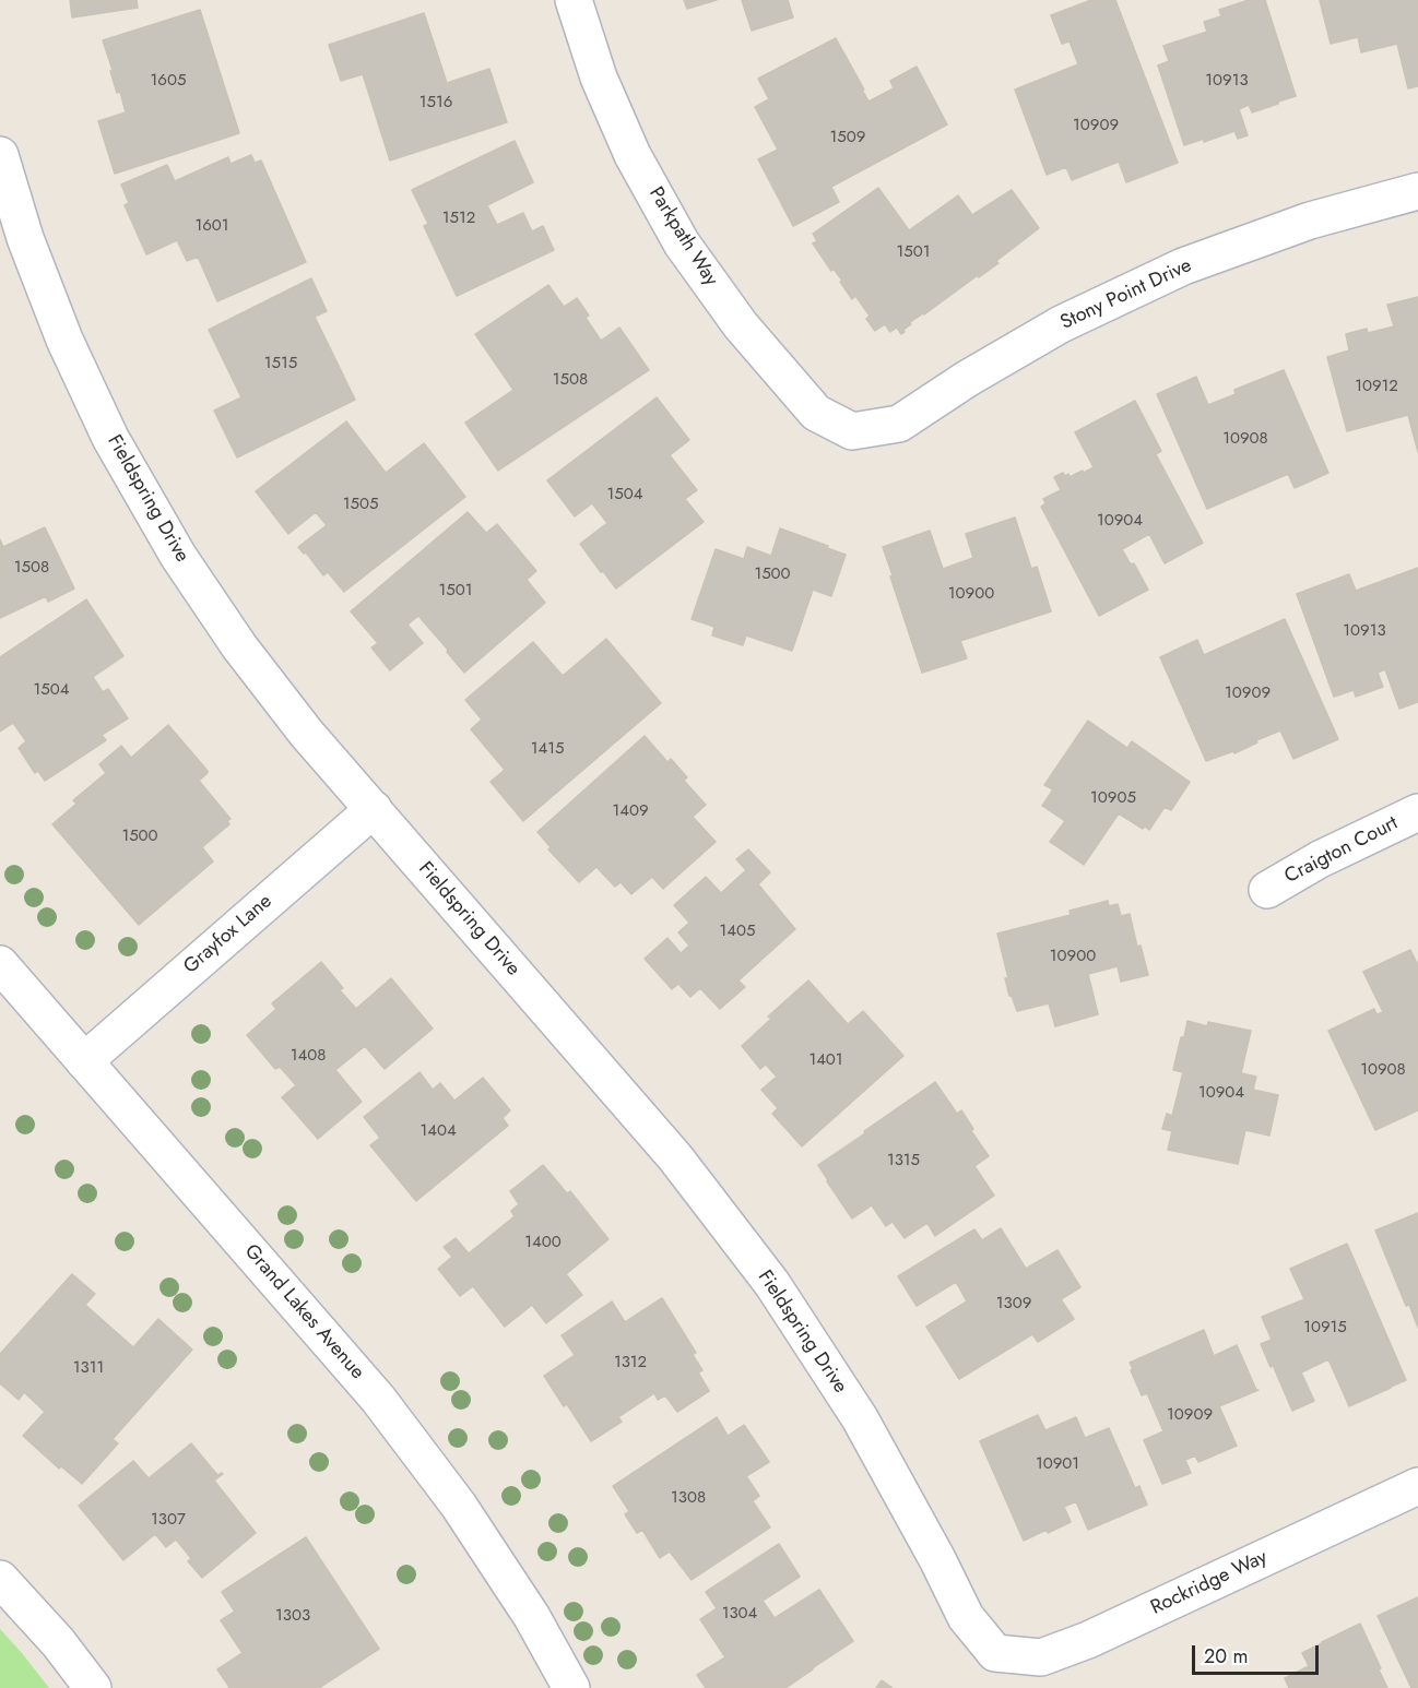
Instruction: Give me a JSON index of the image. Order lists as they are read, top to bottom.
{
  "streets": {
    "street": [
      "Parkpath Way",
      "Stony Point Drive",
      "Fieldspring Drive",
      "Craigton Court",
      "Grayfox Lane",
      "Grand Lakes Avenue",
      "Rockridge Way"
    ]
  },
  "crossings": [
    ["Parkpath Way", "Stony Point Drive"],
    ["Fieldspring Drive", "Grayfox Lane"],
    ["Fieldspring Drive", "Rockridge Way"],
    ["Grayfox Lane", "Grand Lakes Avenue"]
  ],
  "house_numbers": [
    "1605",
    "10913",
    "1516",
    "10909",
    "1509",
    "1512",
    "1601",
    "1501",
    "1515",
    "1508",
    "10912",
    "10908",
    "1504",
    "1505",
    "10904",
    "1508",
    "1500",
    "1501",
    "10900",
    "10913",
    "1504",
    "10909",
    "1415",
    "10905",
    "1409",
    "1500",
    "1405",
    "10900",
    "1408",
    "1401",
    "10908",
    "10904",
    "1404",
    "1315",
    "1400",
    "1309",
    "10915",
    "1312",
    "1311",
    "10909",
    "10901",
    "1308",
    "1307",
    "1304",
    "1303"
  ],
  "scale_bar": "20 m"
}
